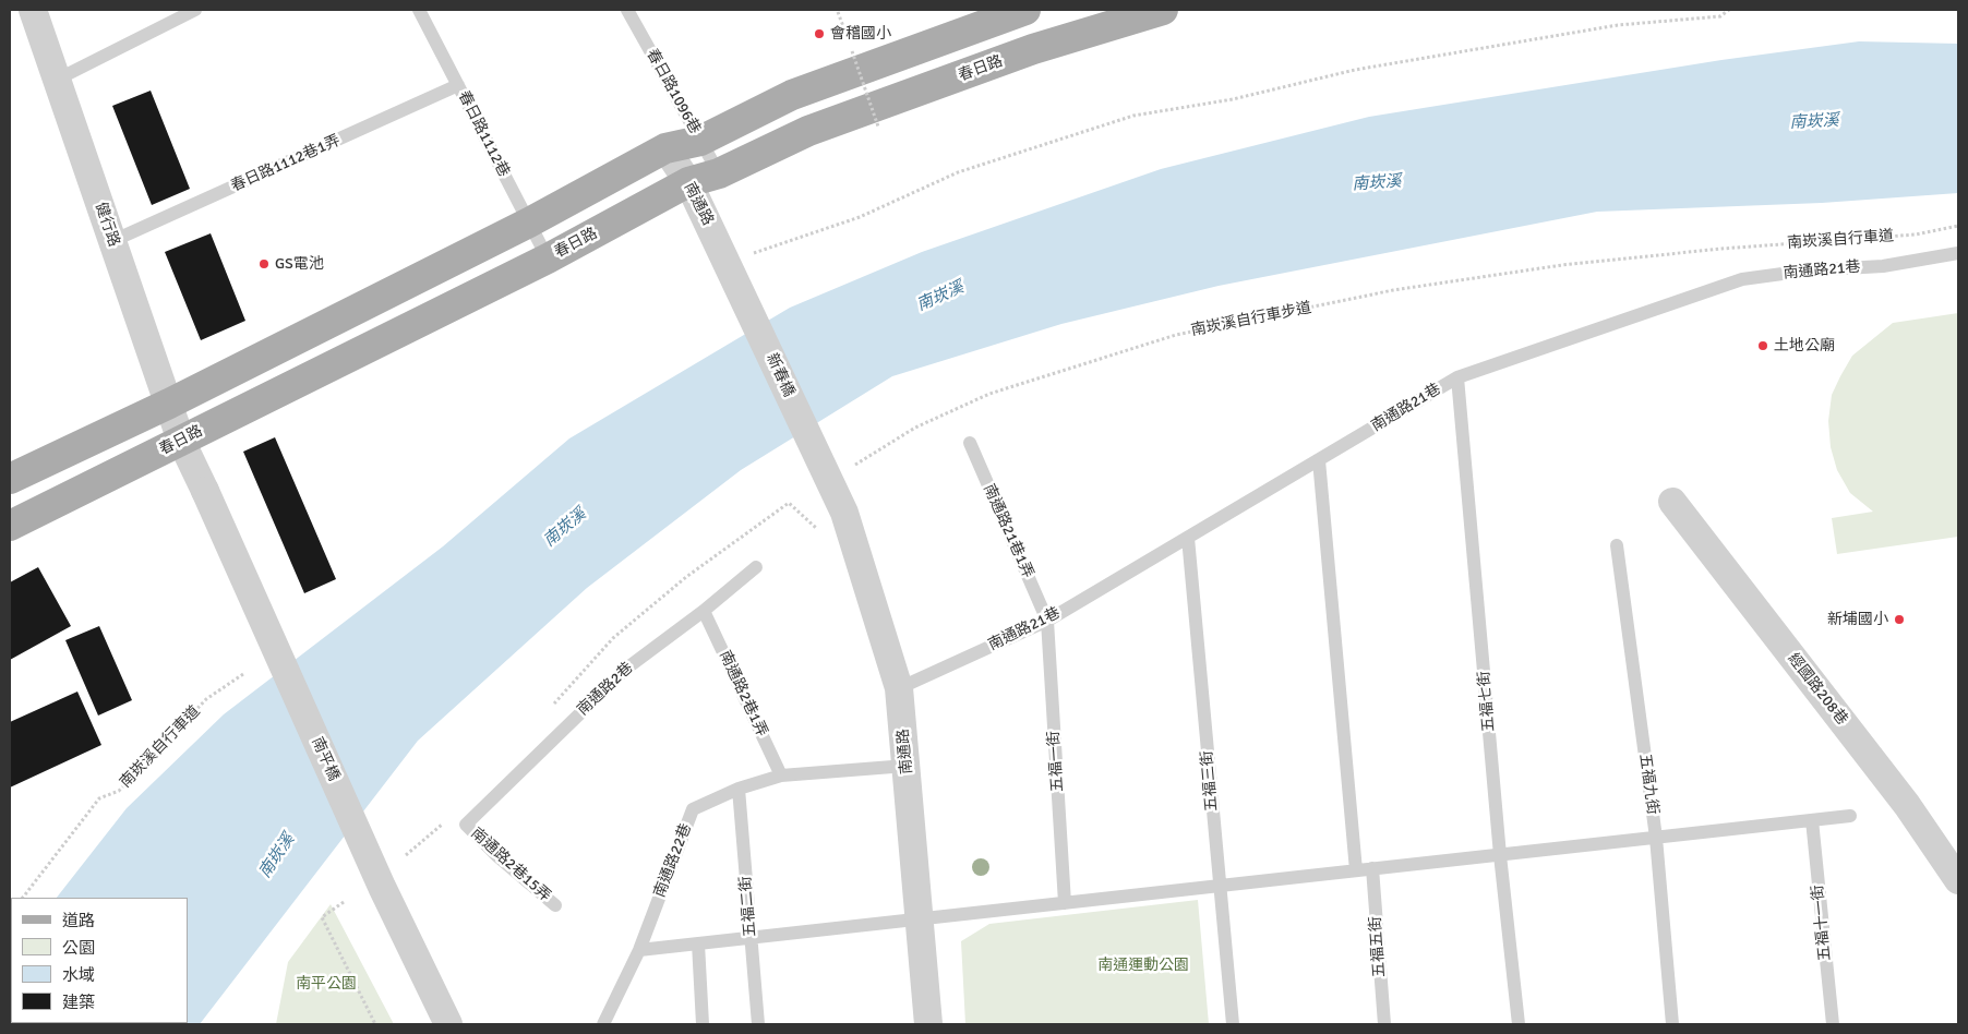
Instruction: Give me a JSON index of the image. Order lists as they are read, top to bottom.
{
  "streets": {
    "main road": ["春日路"],
    "street": [
      "南通路",
      "健行路",
      "新春橋",
      "經國路208巷",
      "南平橋"
    ],
    "lane": [
      "春日路1096巷",
      "春日路1112巷",
      "春日路1112巷1弄",
      "南通路21巷",
      "南通路21巷1弄",
      "南通路2巷",
      "南通路2巷1弄",
      "五福七街",
      "五福一街",
      "五福三街",
      "五福九街",
      "南通路22巷",
      "南通路2巷15弄",
      "五福二街",
      "五福十一街",
      "五福五街"
    ],
    "path": ["南崁溪自行車道", "南崁溪自行車步道"]
  },
  "crossings": [
    ["春日路", "春日路1096巷"],
    ["春日路", "春日路1112巷"],
    ["春日路", "南通路"],
    ["春日路", "健行路"],
    ["春日路", "南平橋"],
    ["春日路1112巷", "春日路1112巷1弄"],
    ["春日路1112巷1弄", "健行路"],
    ["南通路", "南通路21巷"],
    ["南通路", "南崁溪自行車步道"],
    ["南通路", "新春橋"],
    ["南通路", "南通路22巷"],
    ["健行路", "南平橋"],
    ["南崁溪自行車道", "南崁溪自行車步道"],
    ["南通路21巷", "南通路21巷1弄"],
    ["南通路21巷", "五福七街"],
    ["南通路21巷", "五福一街"],
    ["南通路21巷", "五福三街"],
    ["南崁溪自行車步道", "新春橋"],
    ["南通路21巷1弄", "五福一街"],
    ["南通路2巷", "南通路2巷1弄"],
    ["南通路2巷", "南通路2巷15弄"],
    ["南通路2巷1弄", "南通路22巷"],
    ["南通路22巷", "五福二街"]
  ],
  "water": ["南崁溪"],
  "parks": ["南通運動公園", "南平公園"],
  "places": [
    "會稽國小",
    "GS電池",
    "土地公廟",
    "新埔國小"
  ],
  "legend": [
    "道路",
    "公園",
    "水域",
    "建築"
  ]
}
